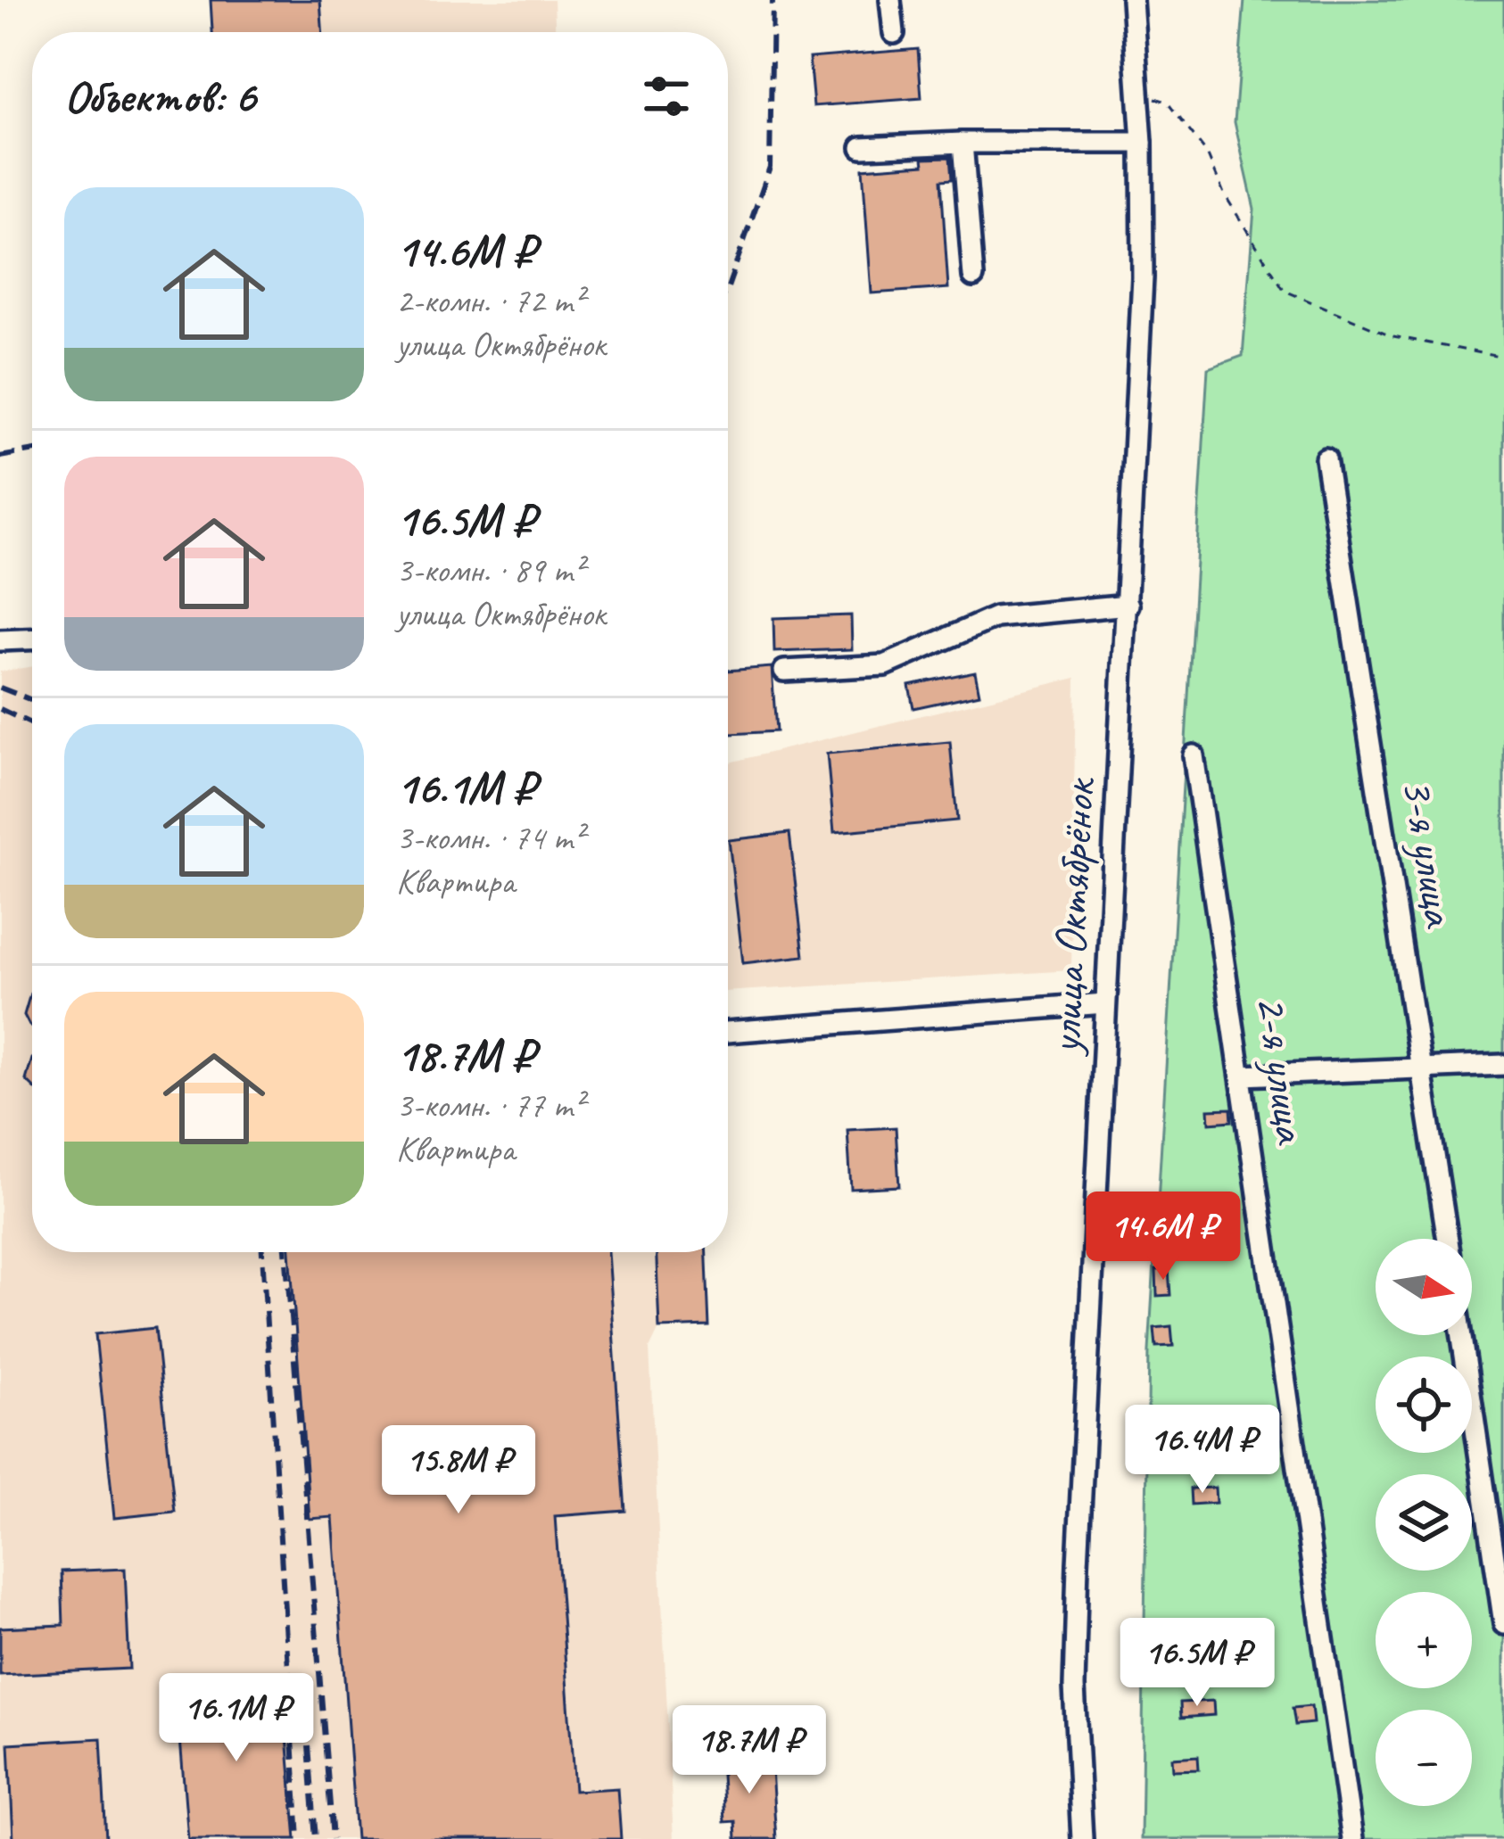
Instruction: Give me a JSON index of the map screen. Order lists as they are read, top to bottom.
{
  "streets": {
    "street": ["3-я улица", "улица Октябрёнок", "2-я улица"]
  },
  "north": "right",
  "page": {
    "heading": "Объектов: 6",
    "list": [
      {
        "name": "14.6M ₽",
        "note": "2-комн. · 72 m² · улица Октябрёнок"
      },
      {
        "name": "16.5M ₽",
        "note": "3-комн. · 89 m² · улица Октябрёнок"
      },
      {
        "name": "16.1M ₽",
        "note": "3-комн. · 74 m² · Квартира"
      },
      {
        "name": "18.7M ₽",
        "note": "3-комн. · 77 m² · Квартира"
      }
    ],
    "price": [
      "14.6M ₽",
      "16.4M ₽",
      "15.8M ₽",
      "16.5M ₽",
      "16.1M ₽",
      "18.7M ₽"
    ],
    "map_buttons": ["+", "−"]
  }
}
